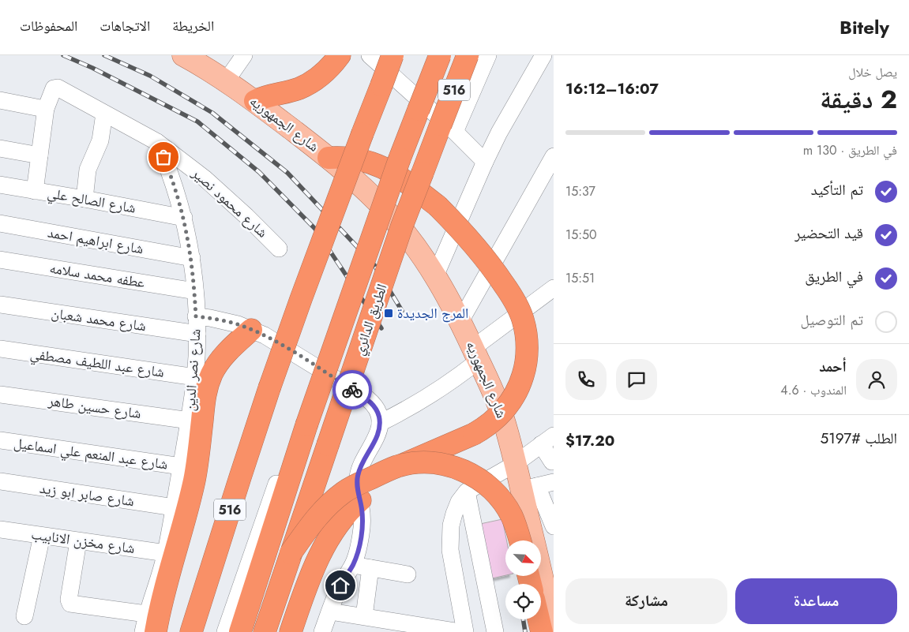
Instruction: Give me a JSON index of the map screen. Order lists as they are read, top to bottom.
{
  "streets": {
    "highway": ["516", "الطريق الدائري"],
    "main road": ["شارع الجمهوريه"],
    "street": [
      "شارع الصالح علي",
      "شارع محمود نصير",
      "شارع ابراهيم احمد",
      "عطفه محمد سلامه",
      "شارع محمد شعبان",
      "شارع عبد اللطيف مصطفي",
      "شارع نصر الدين",
      "شارع حسين طاهر",
      "شارع عبد المنعم علي اسماعيل",
      "شارع صابر ابو زيد",
      "شارع مخزن الانابيب"
    ]
  },
  "crossings": [
    ["شارع الصالح علي", "شارع نصر الدين"],
    ["شارع محمود نصير", "شارع نصر الدين"],
    ["شارع ابراهيم احمد", "شارع نصر الدين"],
    ["عطفه محمد سلامه", "شارع نصر الدين"],
    ["شارع محمد شعبان", "شارع نصر الدين"],
    ["شارع عبد اللطيف مصطفي", "شارع نصر الدين"],
    ["شارع نصر الدين", "شارع حسين طاهر"],
    ["شارع نصر الدين", "شارع عبد المنعم علي اسماعيل"],
    ["شارع نصر الدين", "شارع صابر ابو زيد"],
    ["شارع نصر الدين", "شارع مخزن الانابيب"]
  ],
  "places": {
    "transit": ["المرج الجديدة"]
  },
  "north": "bottom right",
  "page": {
    "header": "Bitely",
    "nav": ["الخريطة", "الاتجاهات", "المحفوظات"],
    "heading": ["2 دقيقة", "يصل خلال", "16:07–16:12"],
    "panel": [
      "أحمد",
      "المندوب · 4.6",
      "الطلب #5197",
      "$17.20"
    ],
    "bar": "في الطريق · 130 m",
    "list": [
      ["تم التأكيد", "15:37"],
      ["قيد التحضير", "15:50"],
      ["في الطريق", "15:51"],
      "تم التوصيل"
    ],
    "buttons": ["مساعدة", "مشاركة"]
  }
}
